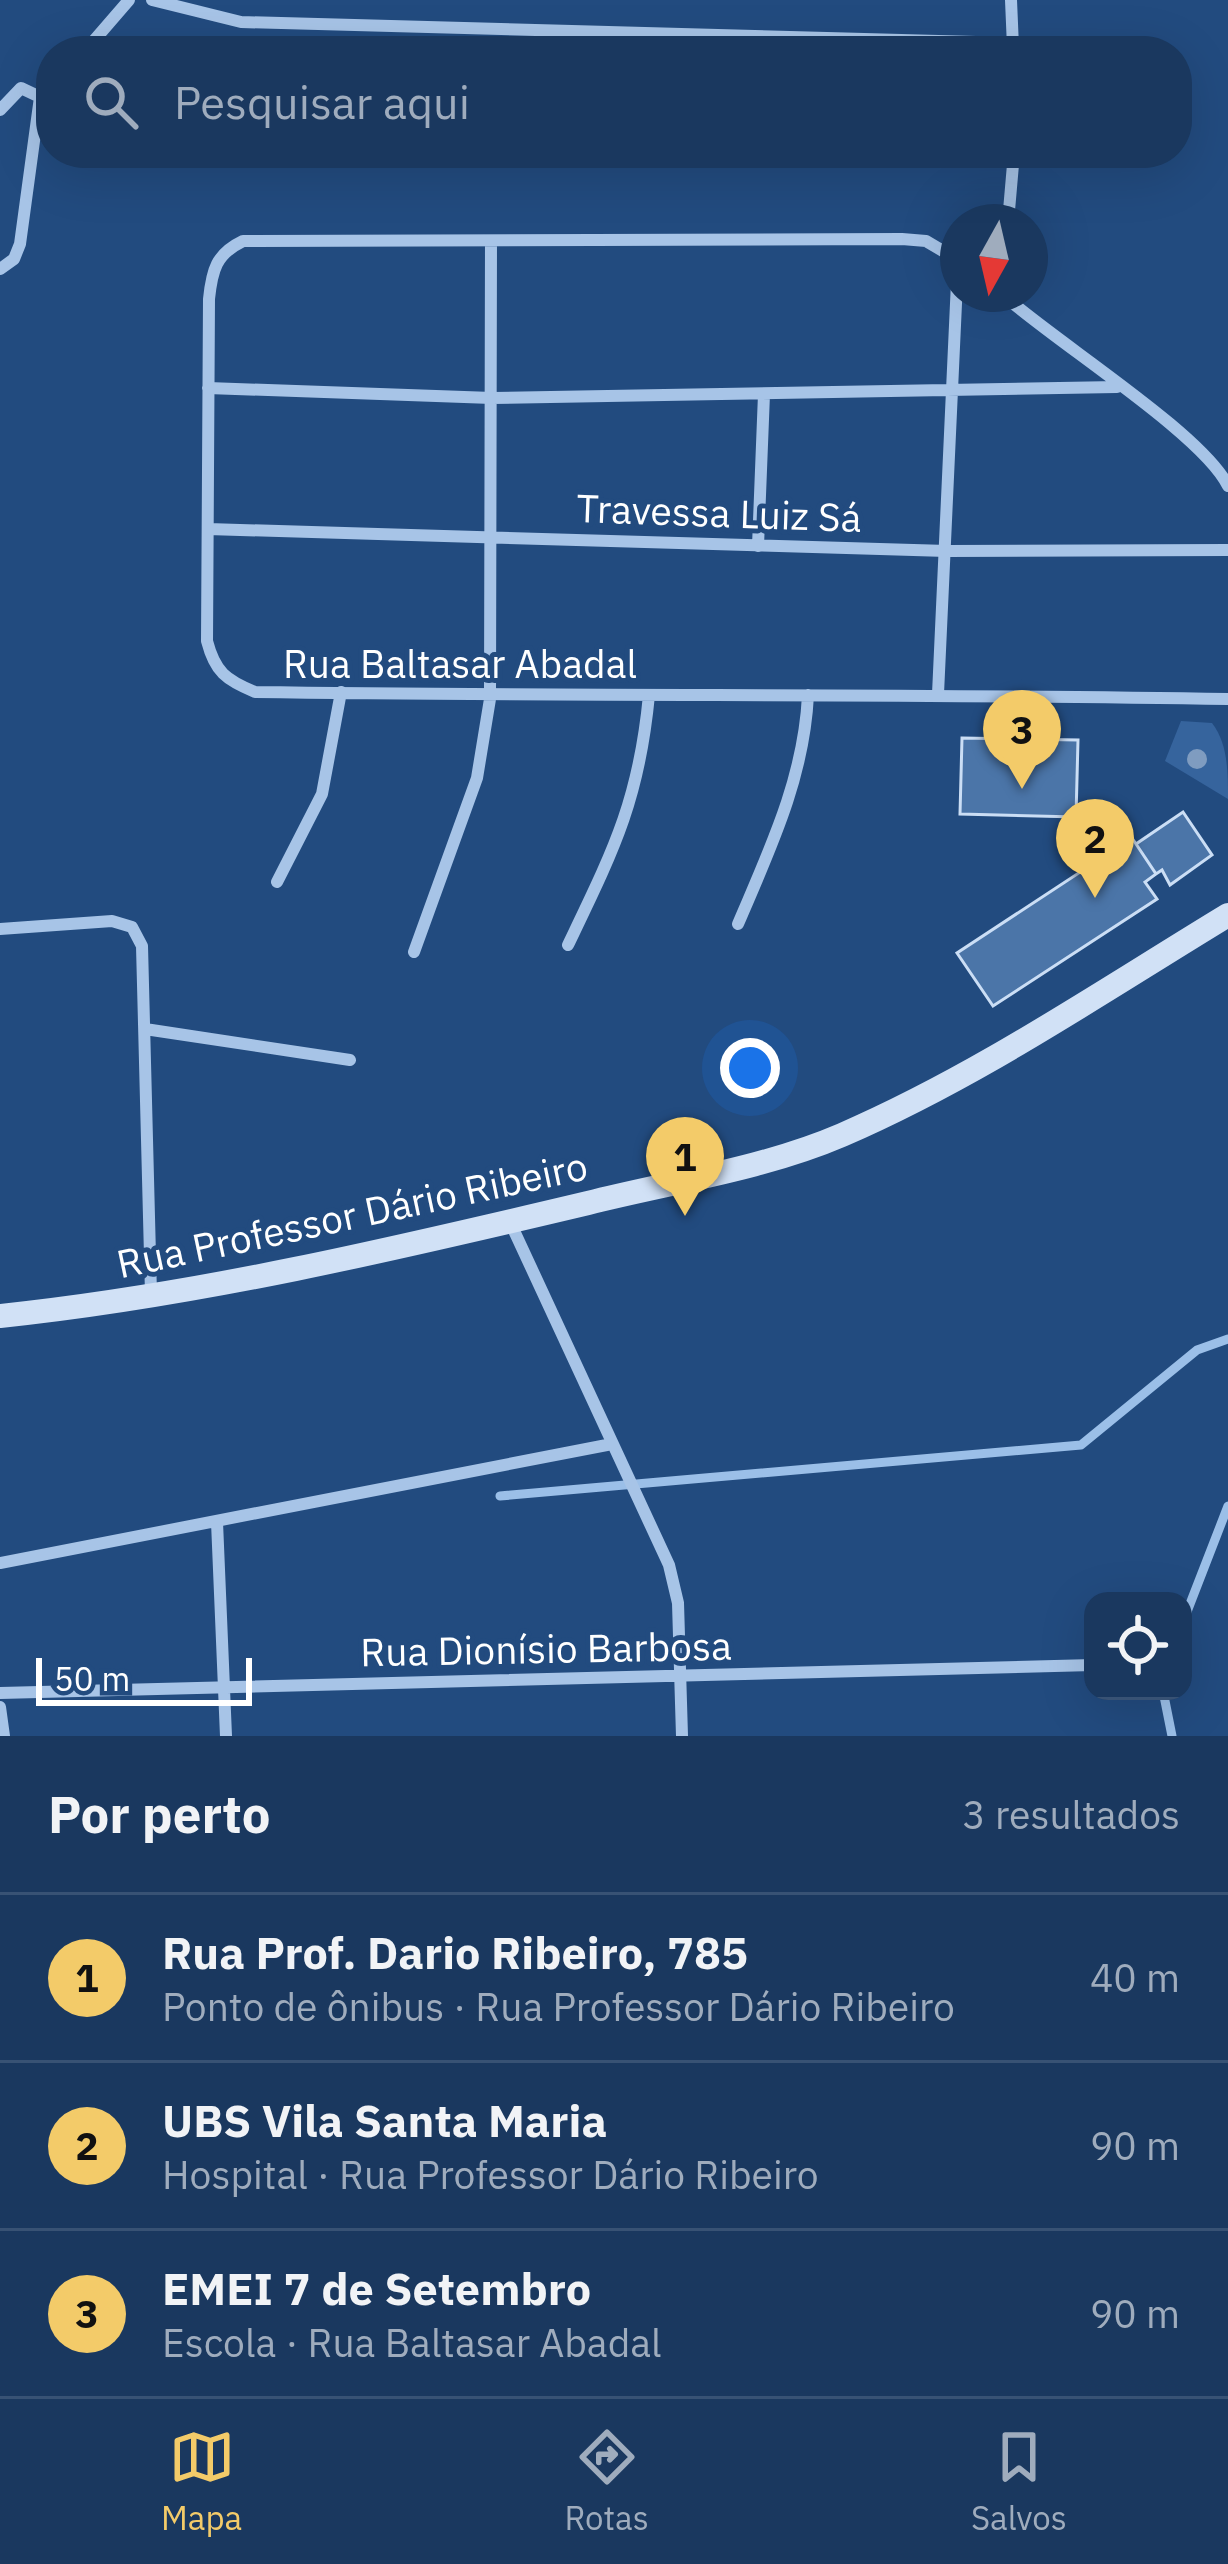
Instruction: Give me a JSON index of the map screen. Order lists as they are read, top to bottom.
{
  "streets": {
    "street": [
      "Travessa Luiz Sá",
      "Rua Baltasar Abadal",
      "Rua Professor Dário Ribeiro",
      "Rua Dionísio Barbosa"
    ]
  },
  "crossings": [
    ["Travessa Luiz Sá", "Rua Baltasar Abadal"]
  ],
  "scale_bar": "50 m",
  "north": "bottom",
  "page": {
    "search": "Pesquisar aqui",
    "pins": ["3", "2", "1"],
    "scale": "50 m",
    "heading": ["Por perto", "3 resultados"],
    "list": [
      {
        "mark": "1",
        "name": "Rua Prof. Dario Ribeiro, 785",
        "note": "Ponto de ônibus · Rua Professor Dário Ribeiro",
        "value": "40 m"
      },
      {
        "mark": "2",
        "name": "UBS Vila Santa Maria",
        "note": "Hospital · Rua Professor Dário Ribeiro",
        "value": "90 m"
      },
      {
        "mark": "3",
        "name": "EMEI 7 de Setembro",
        "note": "Escola · Rua Baltasar Abadal",
        "value": "90 m"
      }
    ],
    "nav": ["Mapa", "Rotas", "Salvos"]
  }
}
